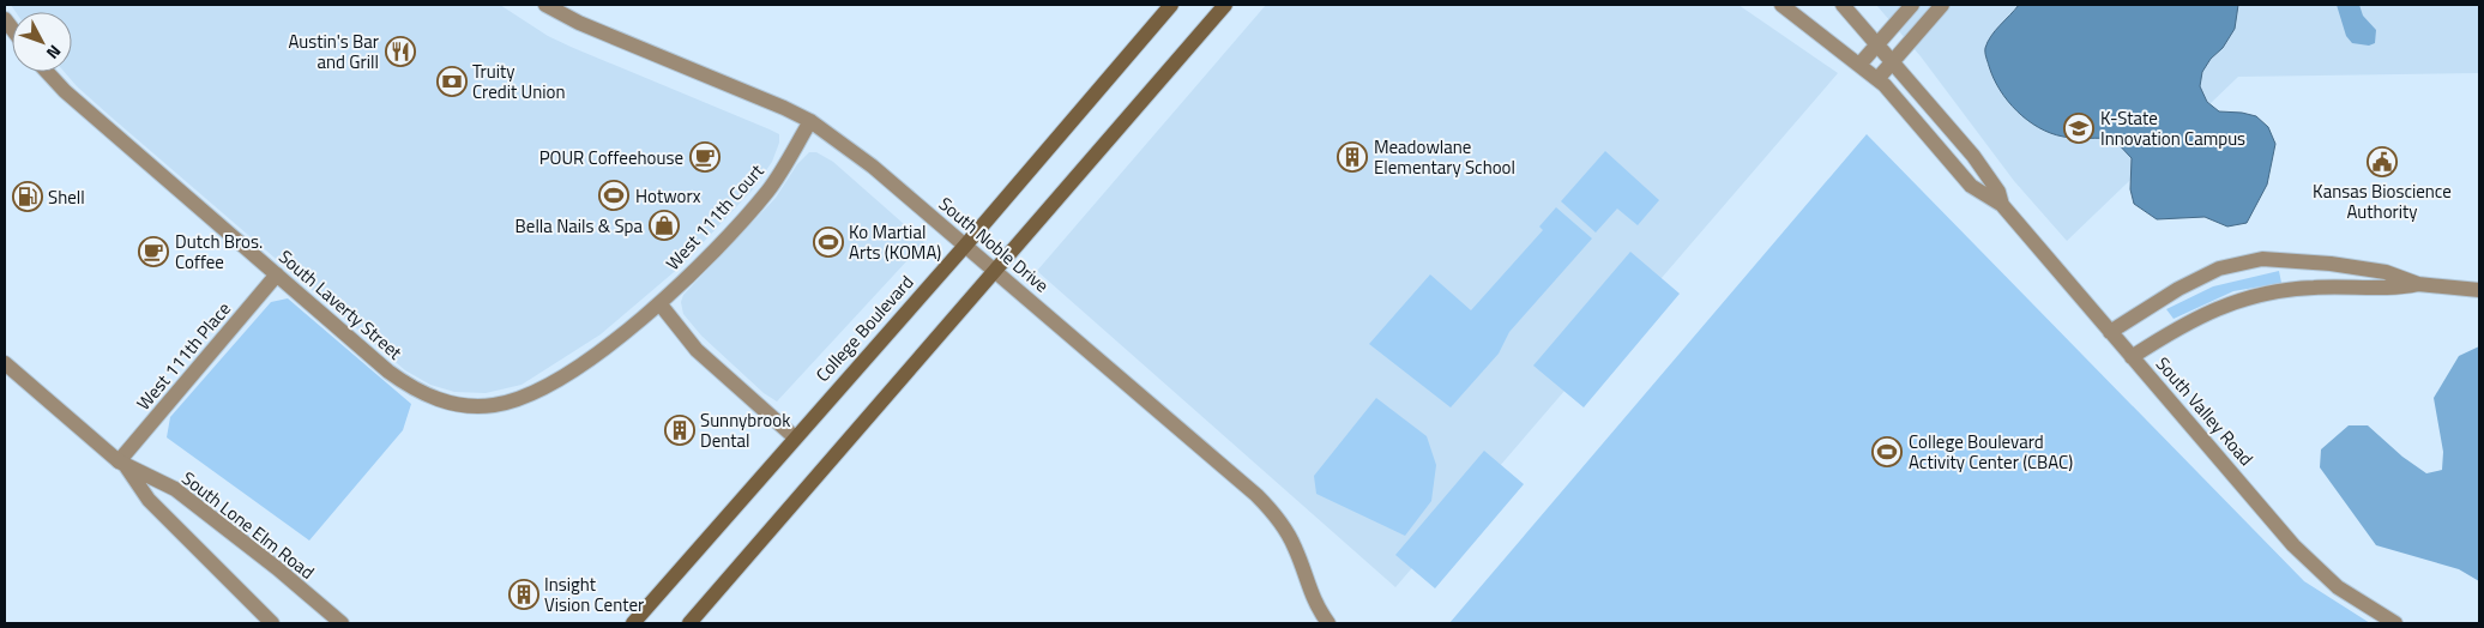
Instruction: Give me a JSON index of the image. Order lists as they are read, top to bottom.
{
  "streets": {
    "main road": ["College Boulevard"],
    "street": [
      "West 111th Court",
      "South Noble Drive",
      "South Laverty Street",
      "West 111th Place",
      "South Valley Road",
      "South Lone Elm Road"
    ]
  },
  "crossings": [
    ["West 111th Court", "South Noble Drive"],
    ["West 111th Court", "South Laverty Street"],
    ["South Noble Drive", "College Boulevard"],
    ["South Laverty Street", "West 111th Place"],
    ["West 111th Place", "South Lone Elm Road"]
  ],
  "places": {
    "restaurant": ["Austin's Bar and Grill"],
    "bank": ["Truity Credit Union"],
    "school or university": ["K-State Innovation Campus"],
    "cafe": ["POUR Coffeehouse", "Dutch Bros. Coffee"],
    "building": ["Meadowlane Elementary School", "Sunnybrook Dental", "Insight Vision Center"],
    "public building": ["Kansas Bioscience Authority"],
    "sports": ["Hotworx", "Ko Martial Arts (KOMA)", "College Boulevard Activity Center (CBAC)"],
    "fuel station": ["Shell"],
    "shop": ["Bella Nails & Spa"]
  },
  "north": "bottom right"
}
